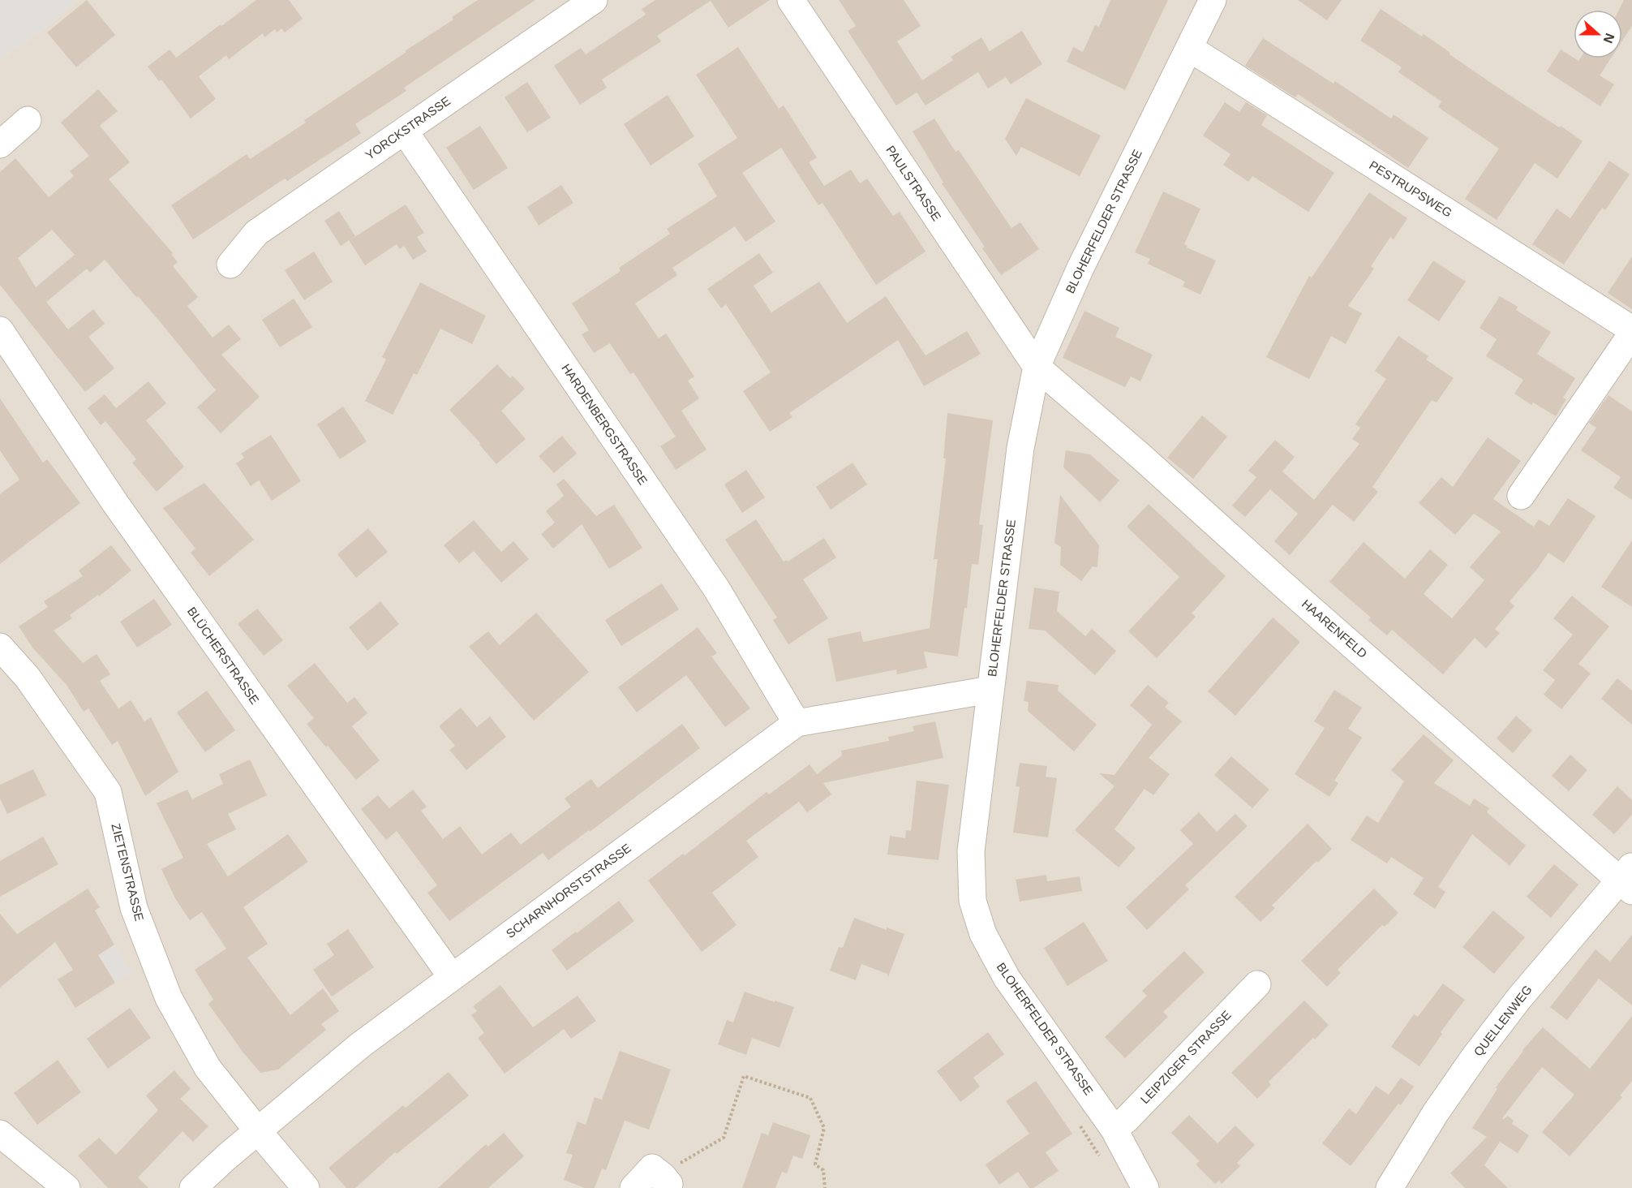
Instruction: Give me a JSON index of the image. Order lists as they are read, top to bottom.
{
  "streets": {
    "street": [
      "YORCKSTRASSE",
      "PAULSTRASSE",
      "PESTRUPSWEG",
      "BLOHERFELDER STRASSE",
      "HARDENBERGSTRASSE",
      "HAARENFELD",
      "BLÜCHERSTRASSE",
      "ZIETENSTRASSE",
      "SCHARNHORSTSTRASSE",
      "QUELLENWEG",
      "LEIPZIGER STRASSE"
    ]
  },
  "crossings": [
    ["YORCKSTRASSE", "HARDENBERGSTRASSE"],
    ["PAULSTRASSE", "BLOHERFELDER STRASSE"],
    ["PAULSTRASSE", "HAARENFELD"],
    ["PESTRUPSWEG", "BLOHERFELDER STRASSE"],
    ["BLOHERFELDER STRASSE", "HAARENFELD"],
    ["BLOHERFELDER STRASSE", "SCHARNHORSTSTRASSE"],
    ["BLOHERFELDER STRASSE", "LEIPZIGER STRASSE"],
    ["HARDENBERGSTRASSE", "SCHARNHORSTSTRASSE"],
    ["HAARENFELD", "QUELLENWEG"],
    ["BLÜCHERSTRASSE", "SCHARNHORSTSTRASSE"],
    ["ZIETENSTRASSE", "SCHARNHORSTSTRASSE"]
  ],
  "north": "right"
}
